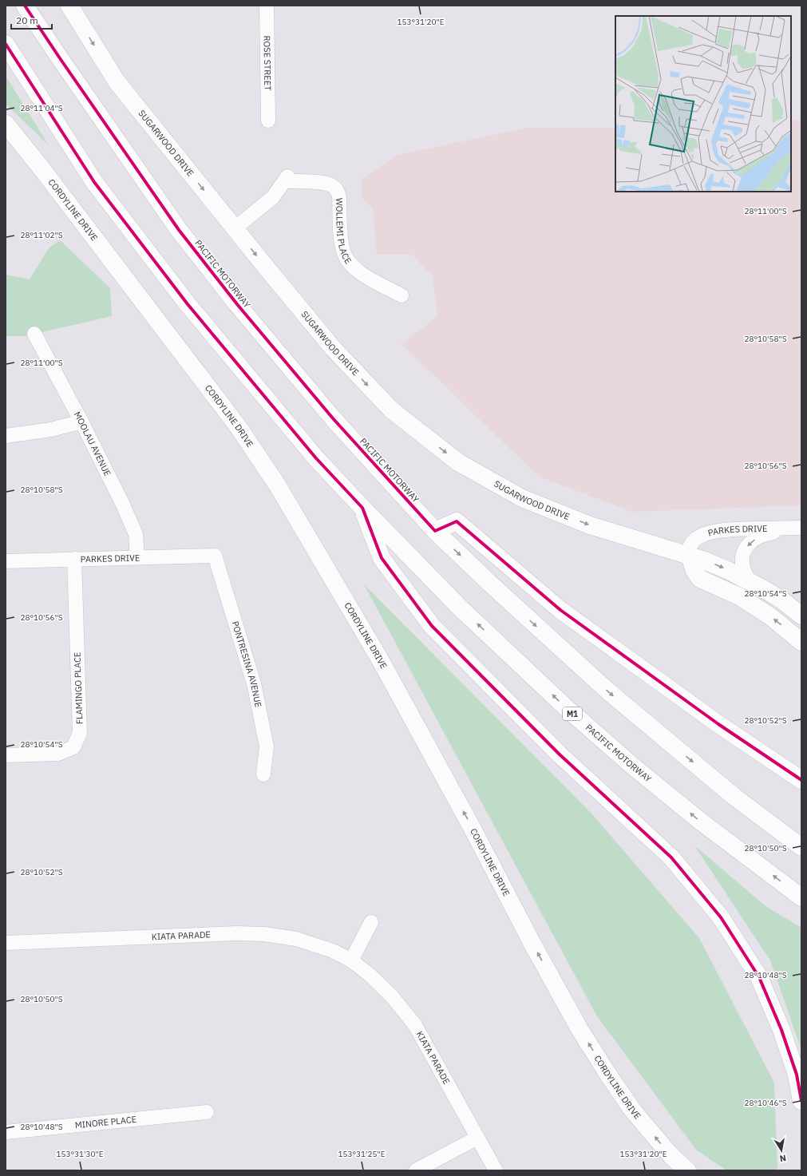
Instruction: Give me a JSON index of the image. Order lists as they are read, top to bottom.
{
  "streets": {
    "main road": [
      "SUGARWOOD DRIVE",
      "CORDYLINE DRIVE",
      "PACIFIC MOTORWAY",
      "M1"
    ],
    "street": [
      "ROSE STREET",
      "WOLLEMI PLACE",
      "MOOLAU AVENUE",
      "PARKES DRIVE",
      "PONTRESINA AVENUE",
      "FLAMINGO PLACE",
      "KIATA PARADE",
      "MINORE PLACE"
    ]
  },
  "crossings": [
    ["SUGARWOOD DRIVE", "WOLLEMI PLACE"],
    ["SUGARWOOD DRIVE", "PARKES DRIVE"],
    ["MOOLAU AVENUE", "PARKES DRIVE"],
    ["PARKES DRIVE", "PONTRESINA AVENUE"],
    ["PARKES DRIVE", "FLAMINGO PLACE"]
  ],
  "scale_bar": "20 m",
  "north": "bottom",
  "coordinates": [
    "153°31'20\"E",
    "28°11'04\"S",
    "28°11'00\"S",
    "28°11'02\"S",
    "28°10'58\"S",
    "28°10'56\"S",
    "28°10'54\"S",
    "28°10'52\"S",
    "28°10'50\"S",
    "28°10'48\"S",
    "28°10'46\"S",
    "153°31'30\"E",
    "153°31'25\"E"
  ]
}
